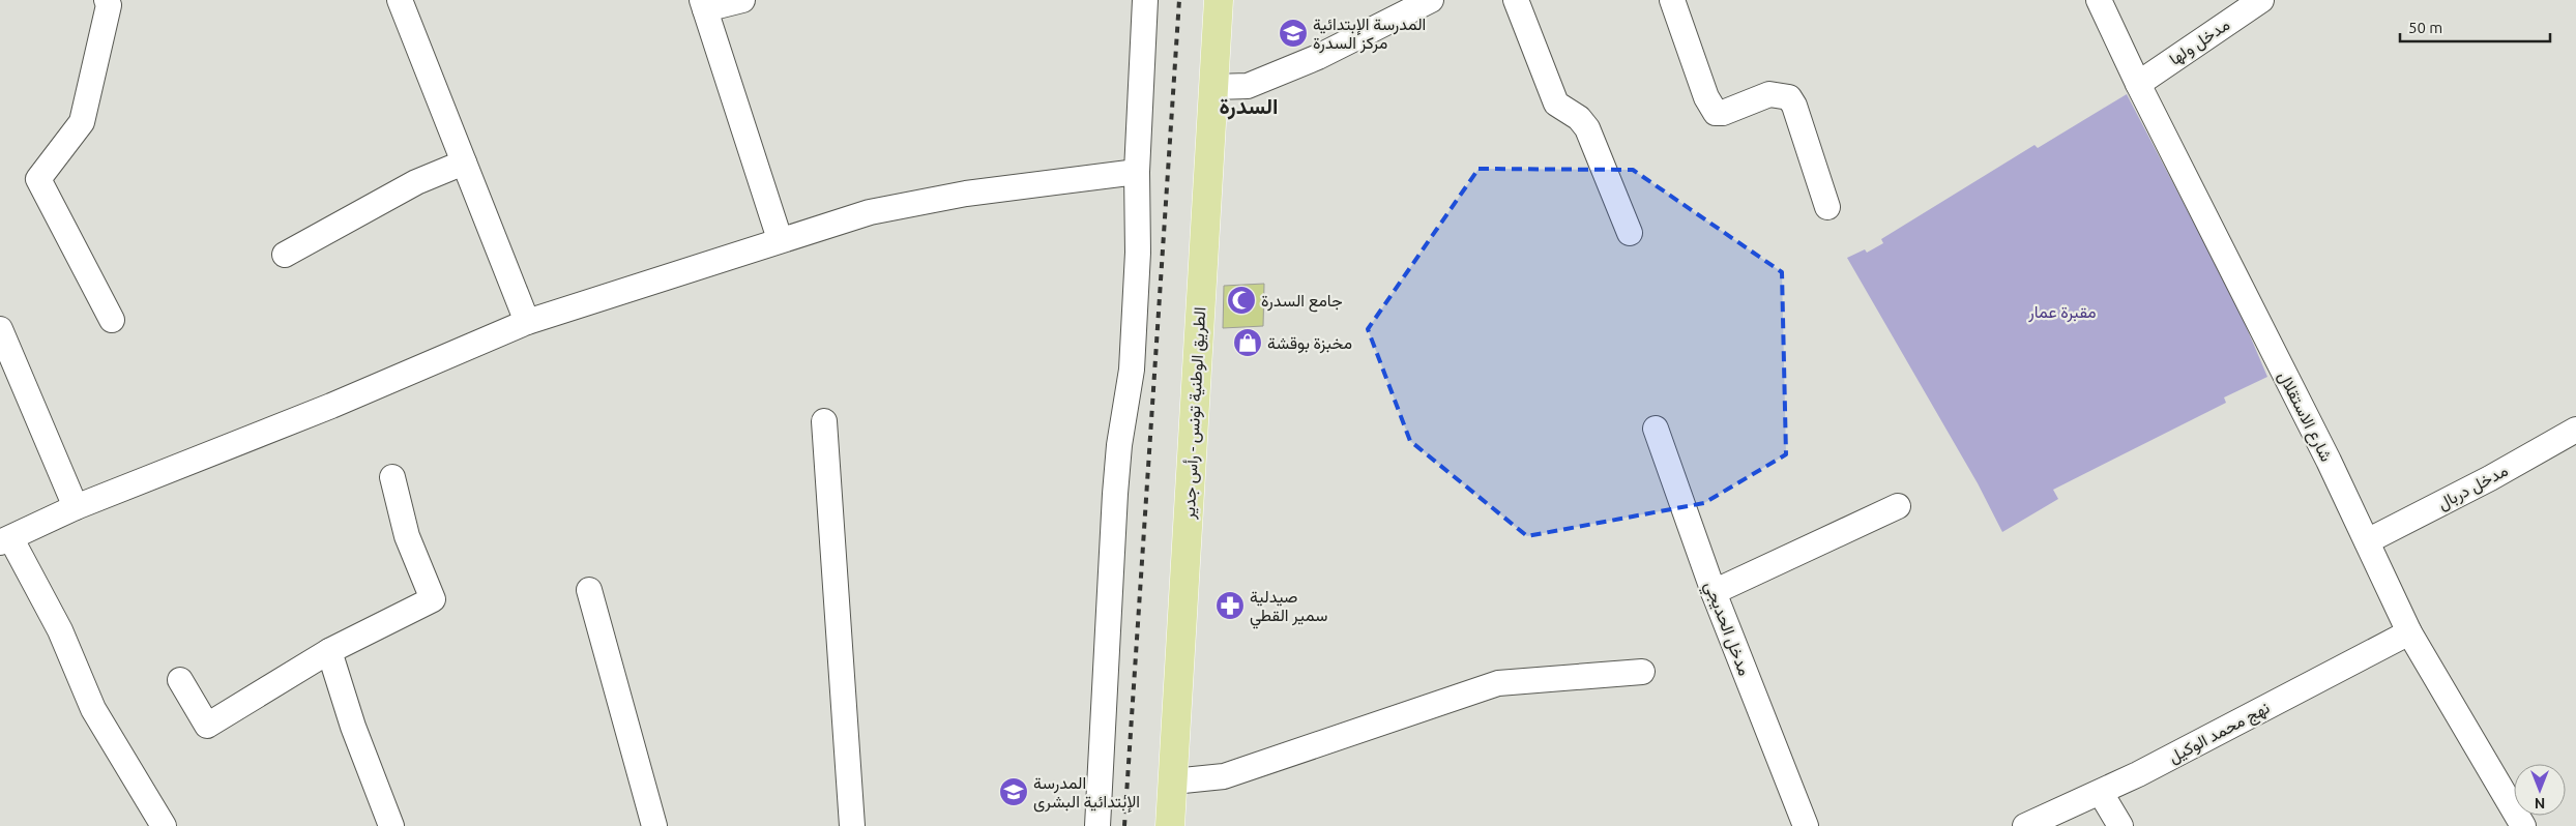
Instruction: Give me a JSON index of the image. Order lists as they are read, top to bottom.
{
  "streets": {
    "main road": ["الطريق الوطنية تونس - رأس جدير"],
    "street": [
      "مدخل ولها",
      "شارع الاستقلال",
      "مدخل دربال",
      "مدخل الحديجي",
      "نهج محمد الوكيل"
    ]
  },
  "crossings": [
    ["مدخل ولها", "شارع الاستقلال"],
    ["شارع الاستقلال", "مدخل دربال"],
    ["شارع الاستقلال", "نهج محمد الوكيل"]
  ],
  "districts": ["السدرة"],
  "parks": ["مقبرة عمار"],
  "places": {
    "school or university": ["المدرسة الإبتدائية مركز السدرة", "المدرسة الإبتدائية البشرى"],
    "mosque": ["جامع السدرة"],
    "shop": ["مخبزة بوقشة"],
    "pharmacy": ["صيدلية سمير القطي"]
  },
  "scale_bar": "50 m",
  "north": "bottom"
}
